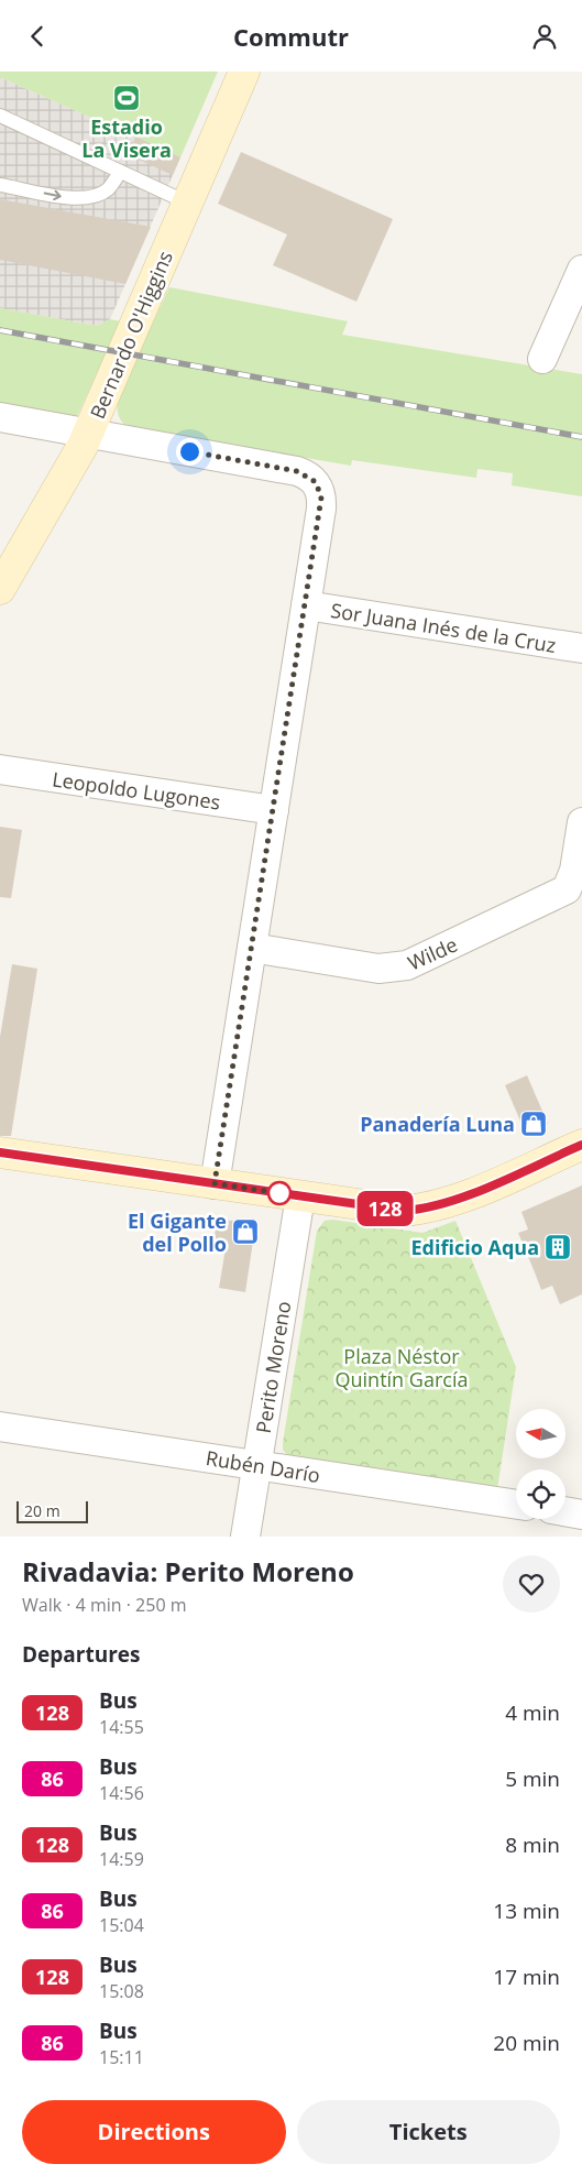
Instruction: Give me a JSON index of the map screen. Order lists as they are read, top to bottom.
{
  "streets": {
    "main road": ["Bernardo O'Higgins"],
    "street": [
      "Sor Juana Inés de la Cruz",
      "Leopoldo Lugones",
      "Wilde",
      "Perito Moreno",
      "Rubén Darío"
    ]
  },
  "crossings": [
    ["Perito Moreno", "Rubén Darío"]
  ],
  "parks": ["Plaza Néstor Quintín García"],
  "places": {
    "sports": ["Estadio La Visera"],
    "shop": ["Panadería Luna", "El Gigante del Pollo"],
    "building": ["Edificio Aqua"]
  },
  "lines": ["bus line 128"],
  "scale_bar": "20 m",
  "north": "left",
  "page": {
    "header": "Commutr",
    "on_map": "128",
    "scale": "20 m",
    "heading": [
      ["Rivadavia: Perito Moreno", "Walk · 4 min · 250 m"],
      "Departures"
    ],
    "list": [
      {
        "mark": "128",
        "name": "Bus",
        "note": "14:55",
        "value": "4 min"
      },
      {
        "mark": "86",
        "name": "Bus",
        "note": "14:56",
        "value": "5 min"
      },
      {
        "mark": "128",
        "name": "Bus",
        "note": "14:59",
        "value": "8 min"
      },
      {
        "mark": "86",
        "name": "Bus",
        "note": "15:04",
        "value": "13 min"
      },
      {
        "mark": "128",
        "name": "Bus",
        "note": "15:08",
        "value": "17 min"
      },
      {
        "mark": "86",
        "name": "Bus",
        "note": "15:11",
        "value": "20 min"
      }
    ],
    "buttons": ["Directions", "Tickets"]
  }
}
